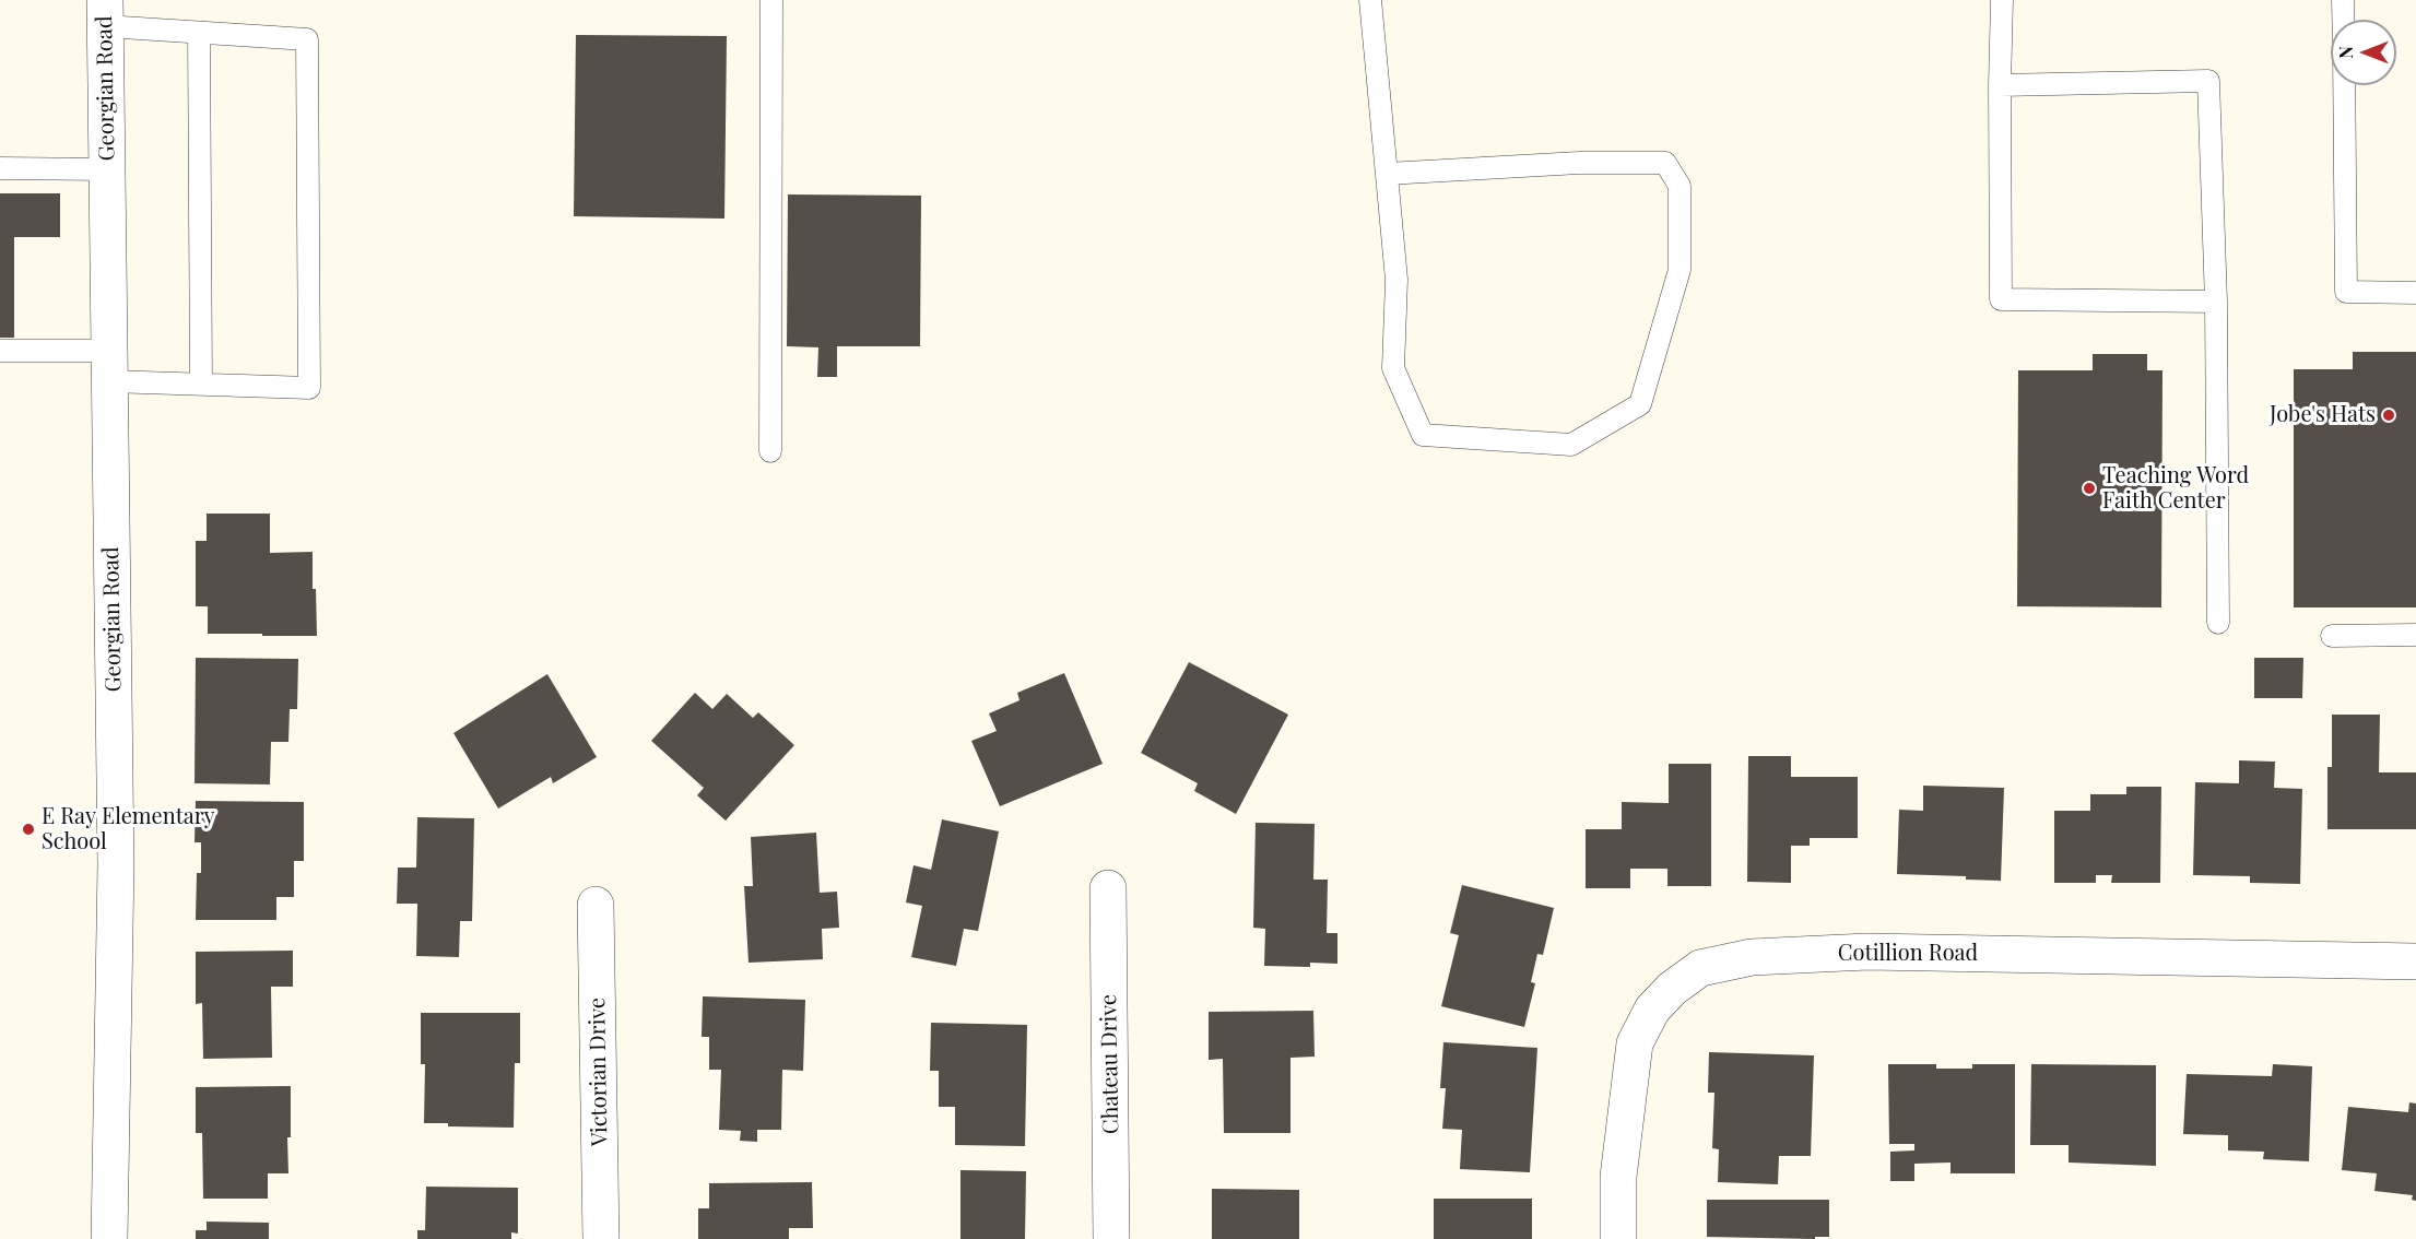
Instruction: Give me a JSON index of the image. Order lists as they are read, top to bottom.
{
  "streets": {
    "street": [
      "Georgian Road",
      "Cotillion Road",
      "Chateau Drive",
      "Victorian Drive"
    ]
  },
  "places": ["Jobe's Hats", "Teaching Word Faith Center", "E Ray Elementary School"],
  "north": "left"
}
